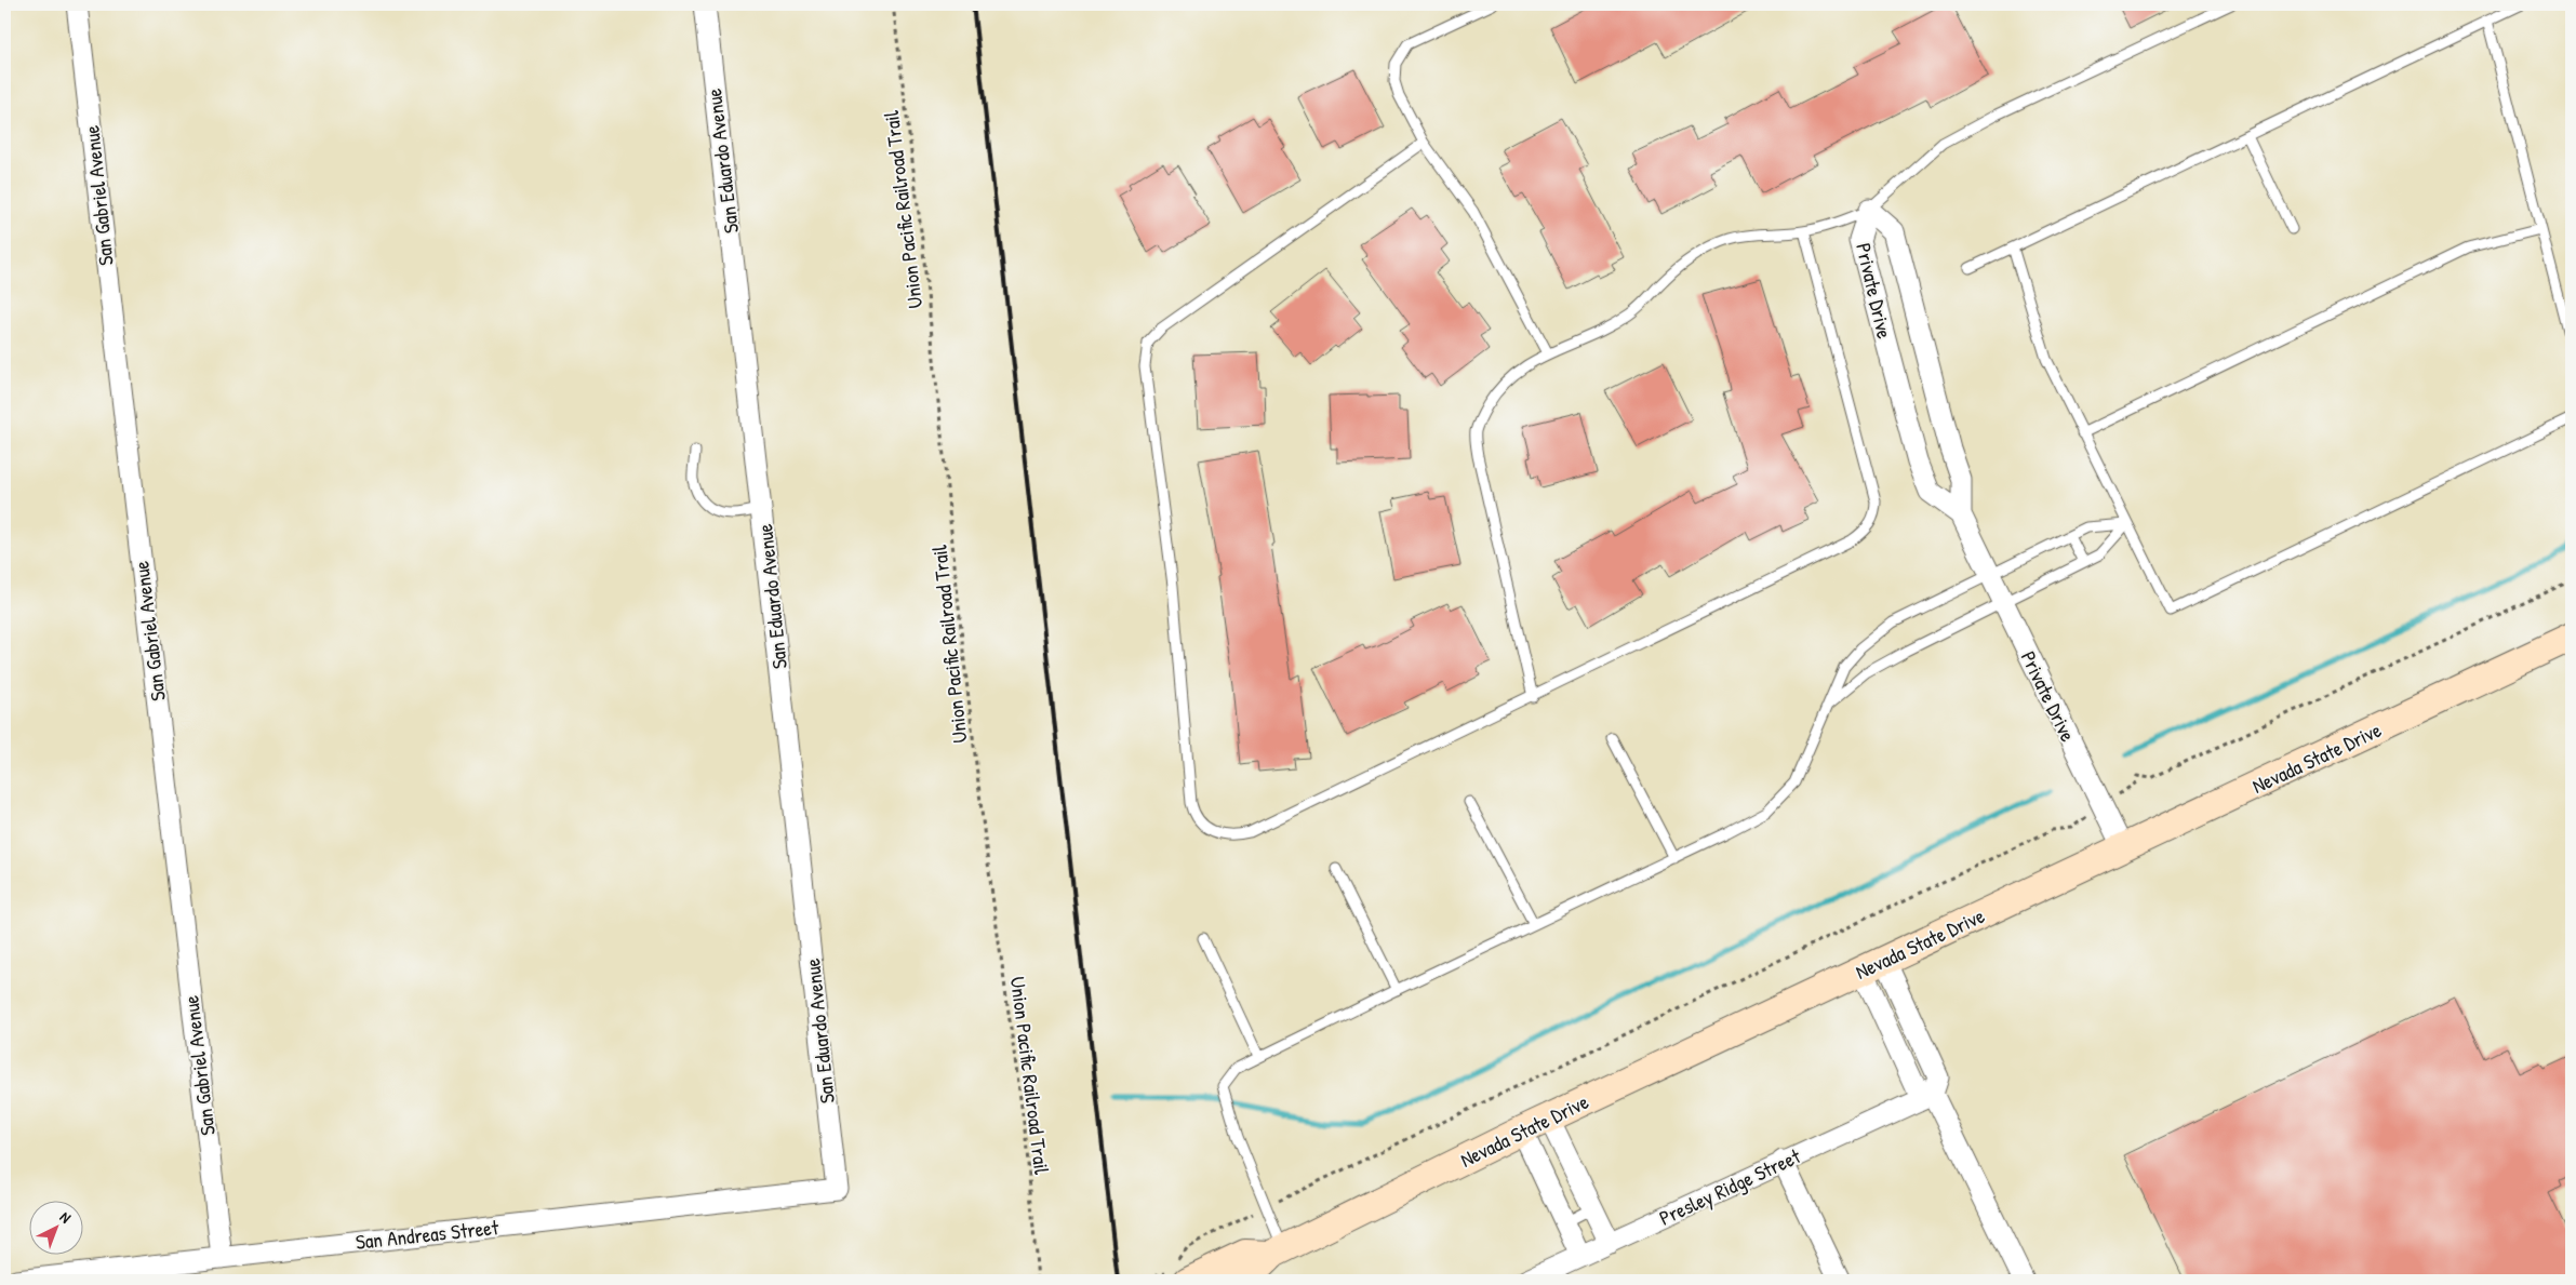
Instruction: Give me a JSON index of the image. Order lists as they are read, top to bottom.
{
  "streets": {
    "street": [
      "San Eduardo Avenue",
      "San Gabriel Avenue",
      "Private Drive",
      "Nevada State Drive",
      "Presley Ridge Street",
      "San Andreas Street"
    ],
    "path": ["Union Pacific Railroad Trail"]
  },
  "crossings": [
    ["San Eduardo Avenue", "San Andreas Street"],
    ["San Gabriel Avenue", "San Andreas Street"],
    ["Private Drive", "Nevada State Drive"]
  ],
  "north": "top right"
}
